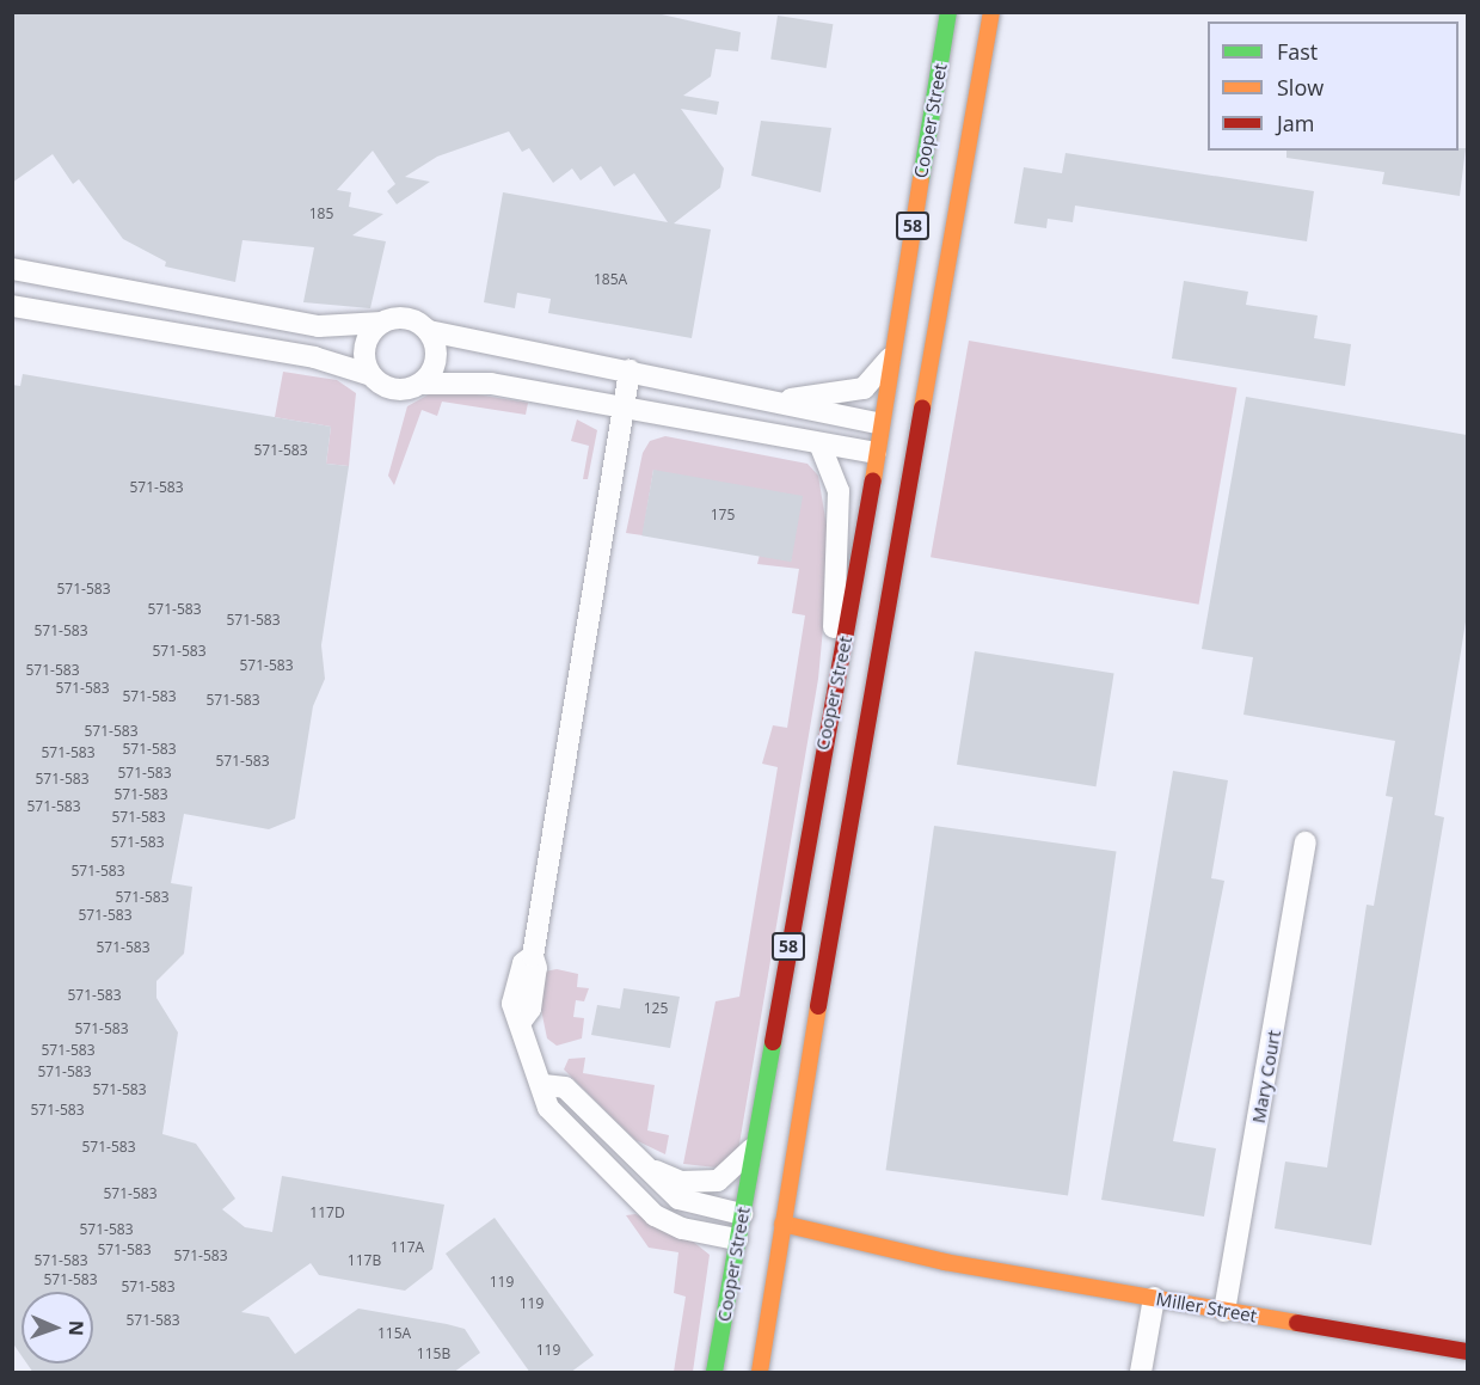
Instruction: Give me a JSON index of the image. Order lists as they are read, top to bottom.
{
  "streets": {
    "main road": ["Cooper Street", "58", "Miller Street"],
    "street": ["Mary Court"]
  },
  "crossings": [
    ["Cooper Street", "Miller Street"],
    ["Mary Court", "Miller Street"]
  ],
  "house_numbers": [
    "185",
    "185A",
    "571-583",
    "571-583",
    "175",
    "571-583",
    "571-583",
    "571-583",
    "571-583",
    "571-583",
    "571-583",
    "571-583",
    "571-583",
    "571-583",
    "571-583",
    "571-583",
    "571-583",
    "571-583",
    "571-583",
    "571-583",
    "571-583",
    "571-583",
    "571-583",
    "571-583",
    "571-583",
    "571-583",
    "571-583",
    "571-583",
    "571-583",
    "571-583",
    "125",
    "571-583",
    "571-583",
    "571-583",
    "571-583",
    "571-583",
    "571-583",
    "571-583",
    "117D",
    "571-583",
    "117A",
    "571-583",
    "571-583",
    "571-583",
    "117B",
    "571-583",
    "119",
    "571-583",
    "119",
    "571-583",
    "115A",
    "119",
    "115B"
  ],
  "legend": ["Fast", "Slow", "Jam"],
  "north": "right"
}
